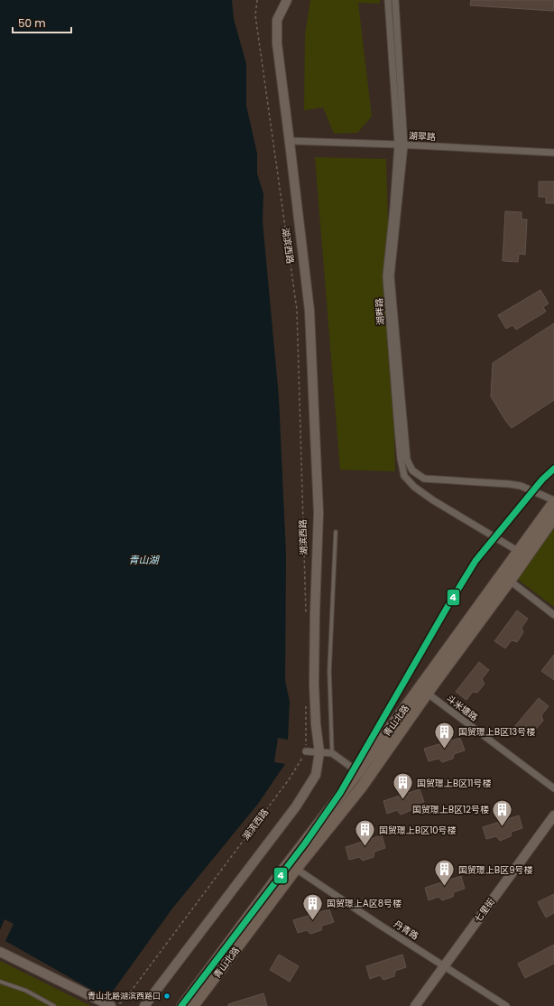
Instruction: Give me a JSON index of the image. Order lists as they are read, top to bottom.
{
  "streets": {
    "main road": ["青山北路"],
    "street": [
      "湖翠路",
      "湖滨西路",
      "湖畔路",
      "斗米塘路",
      "七里街",
      "丹青路"
    ]
  },
  "crossings": [
    ["湖翠路", "湖滨西路"],
    ["湖翠路", "湖畔路"],
    ["湖畔路", "青山北路"],
    ["斗米塘路", "青山北路"],
    ["青山北路", "丹青路"],
    ["七里街", "丹青路"]
  ],
  "water": ["青山湖"],
  "places": {
    "building": [
      "国贸璟上B区13号楼",
      "国贸璟上B区11号楼",
      "国贸璟上B区12号楼",
      "国贸璟上B区10号楼",
      "国贸璟上B区9号楼",
      "国贸璟上A区8号楼"
    ],
    "other": ["青山北路湖滨西路口"]
  },
  "lines": ["transit line 4"],
  "scale_bar": "50 m"
}
